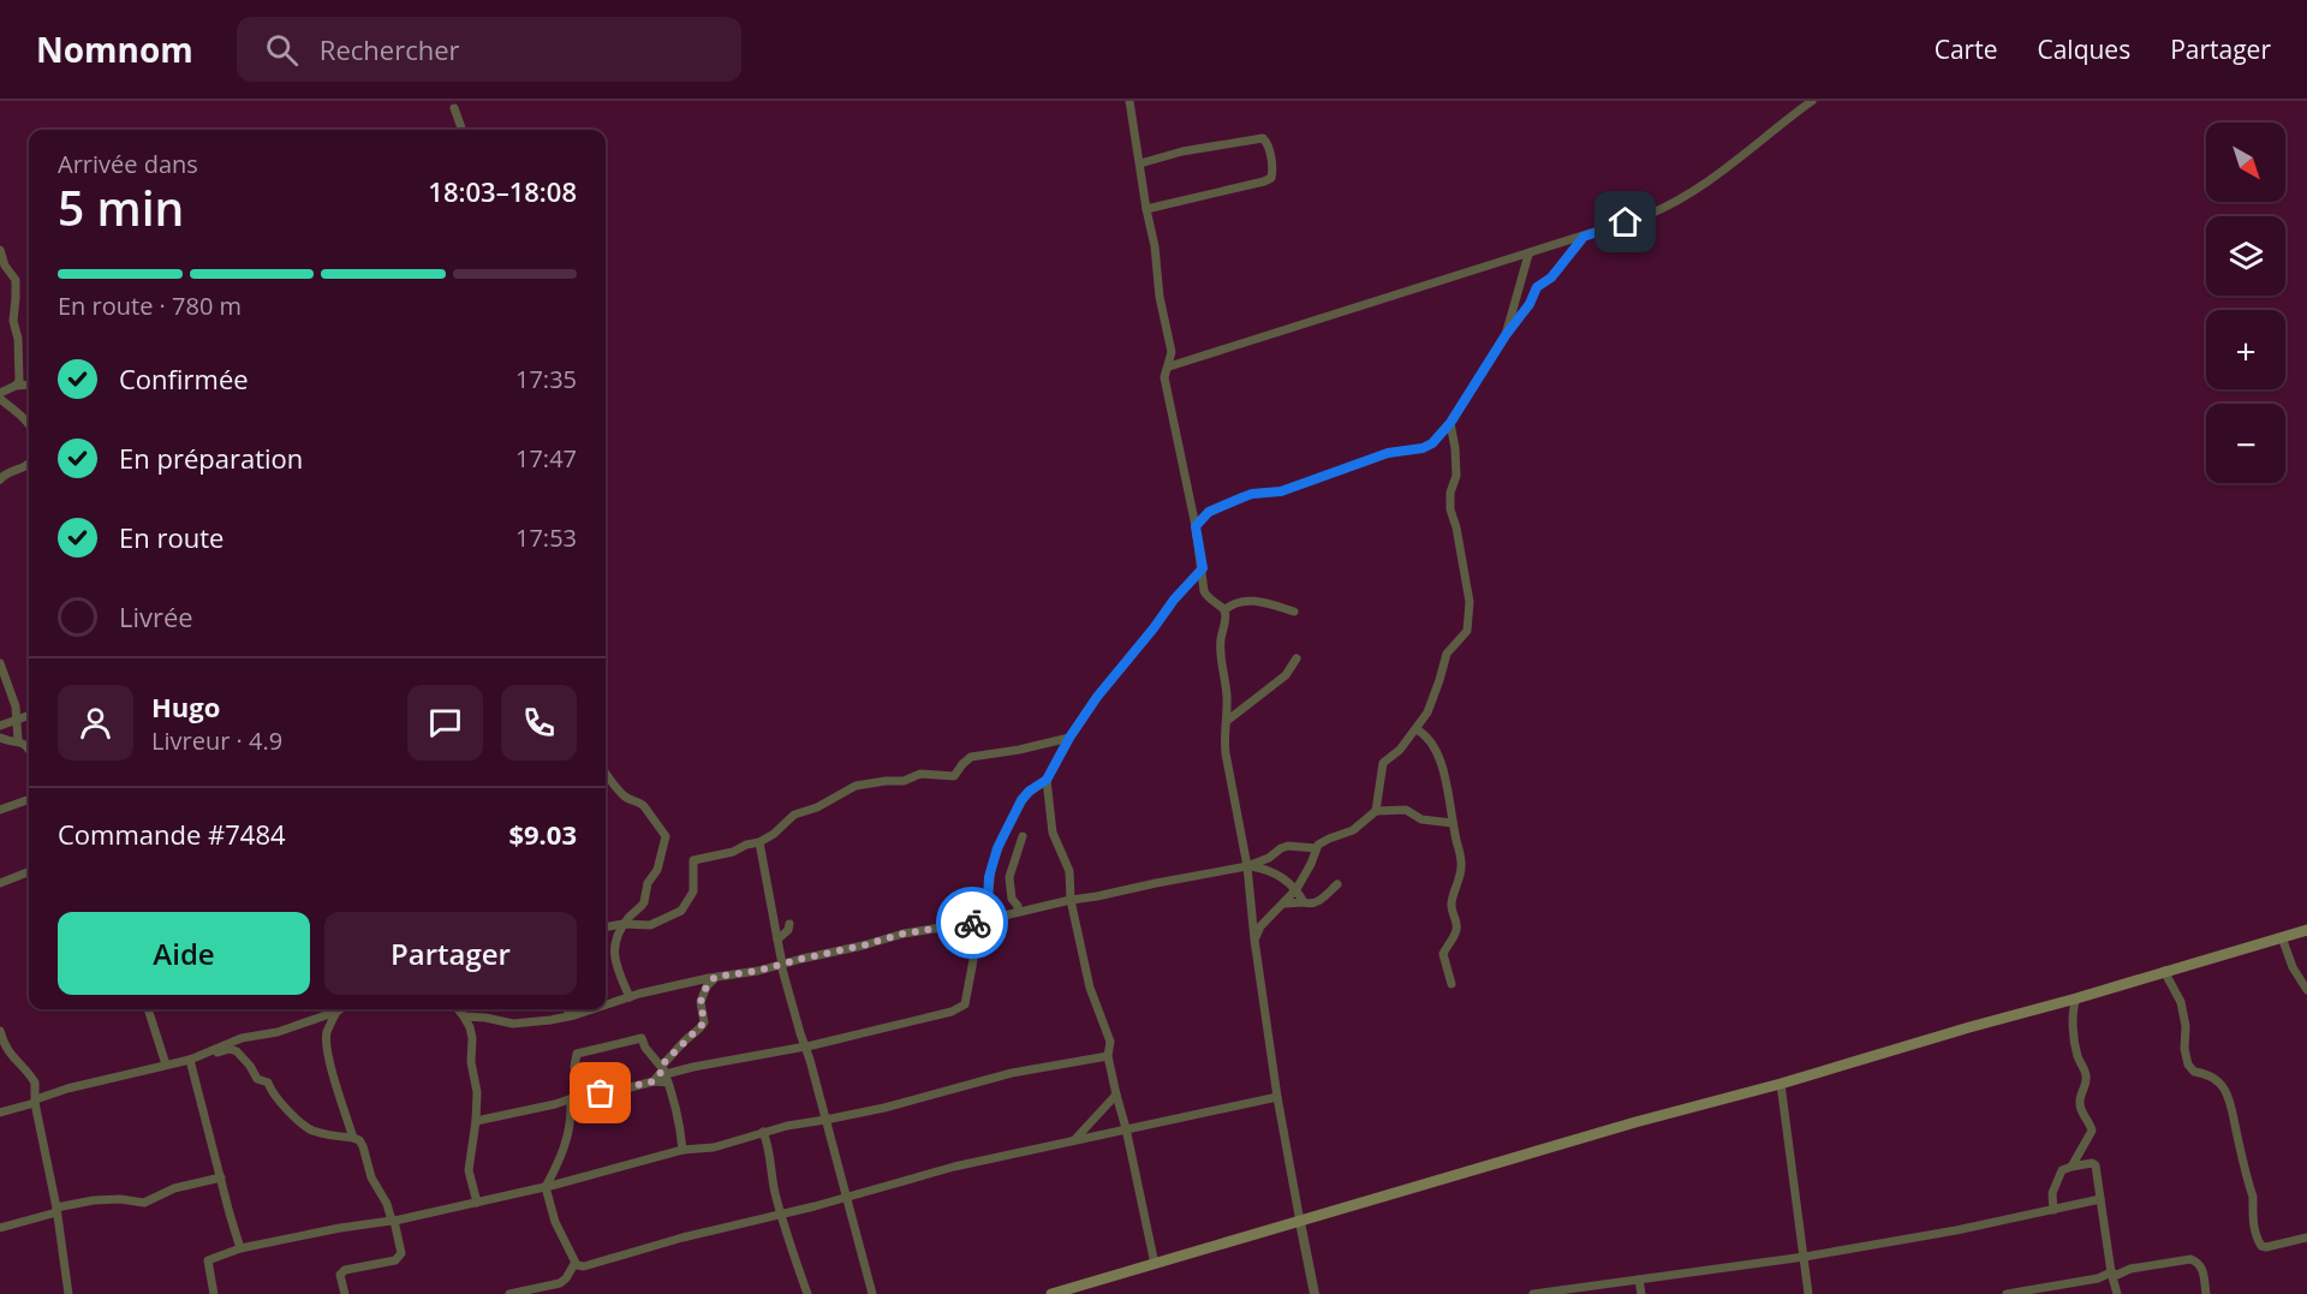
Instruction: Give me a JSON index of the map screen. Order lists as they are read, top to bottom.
{
  "north": "bottom right",
  "page": {
    "header": "Nomnom",
    "search": "Rechercher",
    "nav": ["Carte", "Calques", "Partager"],
    "map_buttons": ["+", "−"],
    "heading": ["5 min", "Arrivée dans", "18:03–18:08"],
    "panel": [
      "Hugo",
      "Livreur · 4.9",
      "Commande #7484",
      "$9.03"
    ],
    "bar": "En route · 780 m",
    "list": [
      ["Confirmée", "17:35"],
      ["En préparation", "17:47"],
      ["En route", "17:53"],
      "Livrée"
    ],
    "buttons": ["Aide", "Partager"]
  }
}
